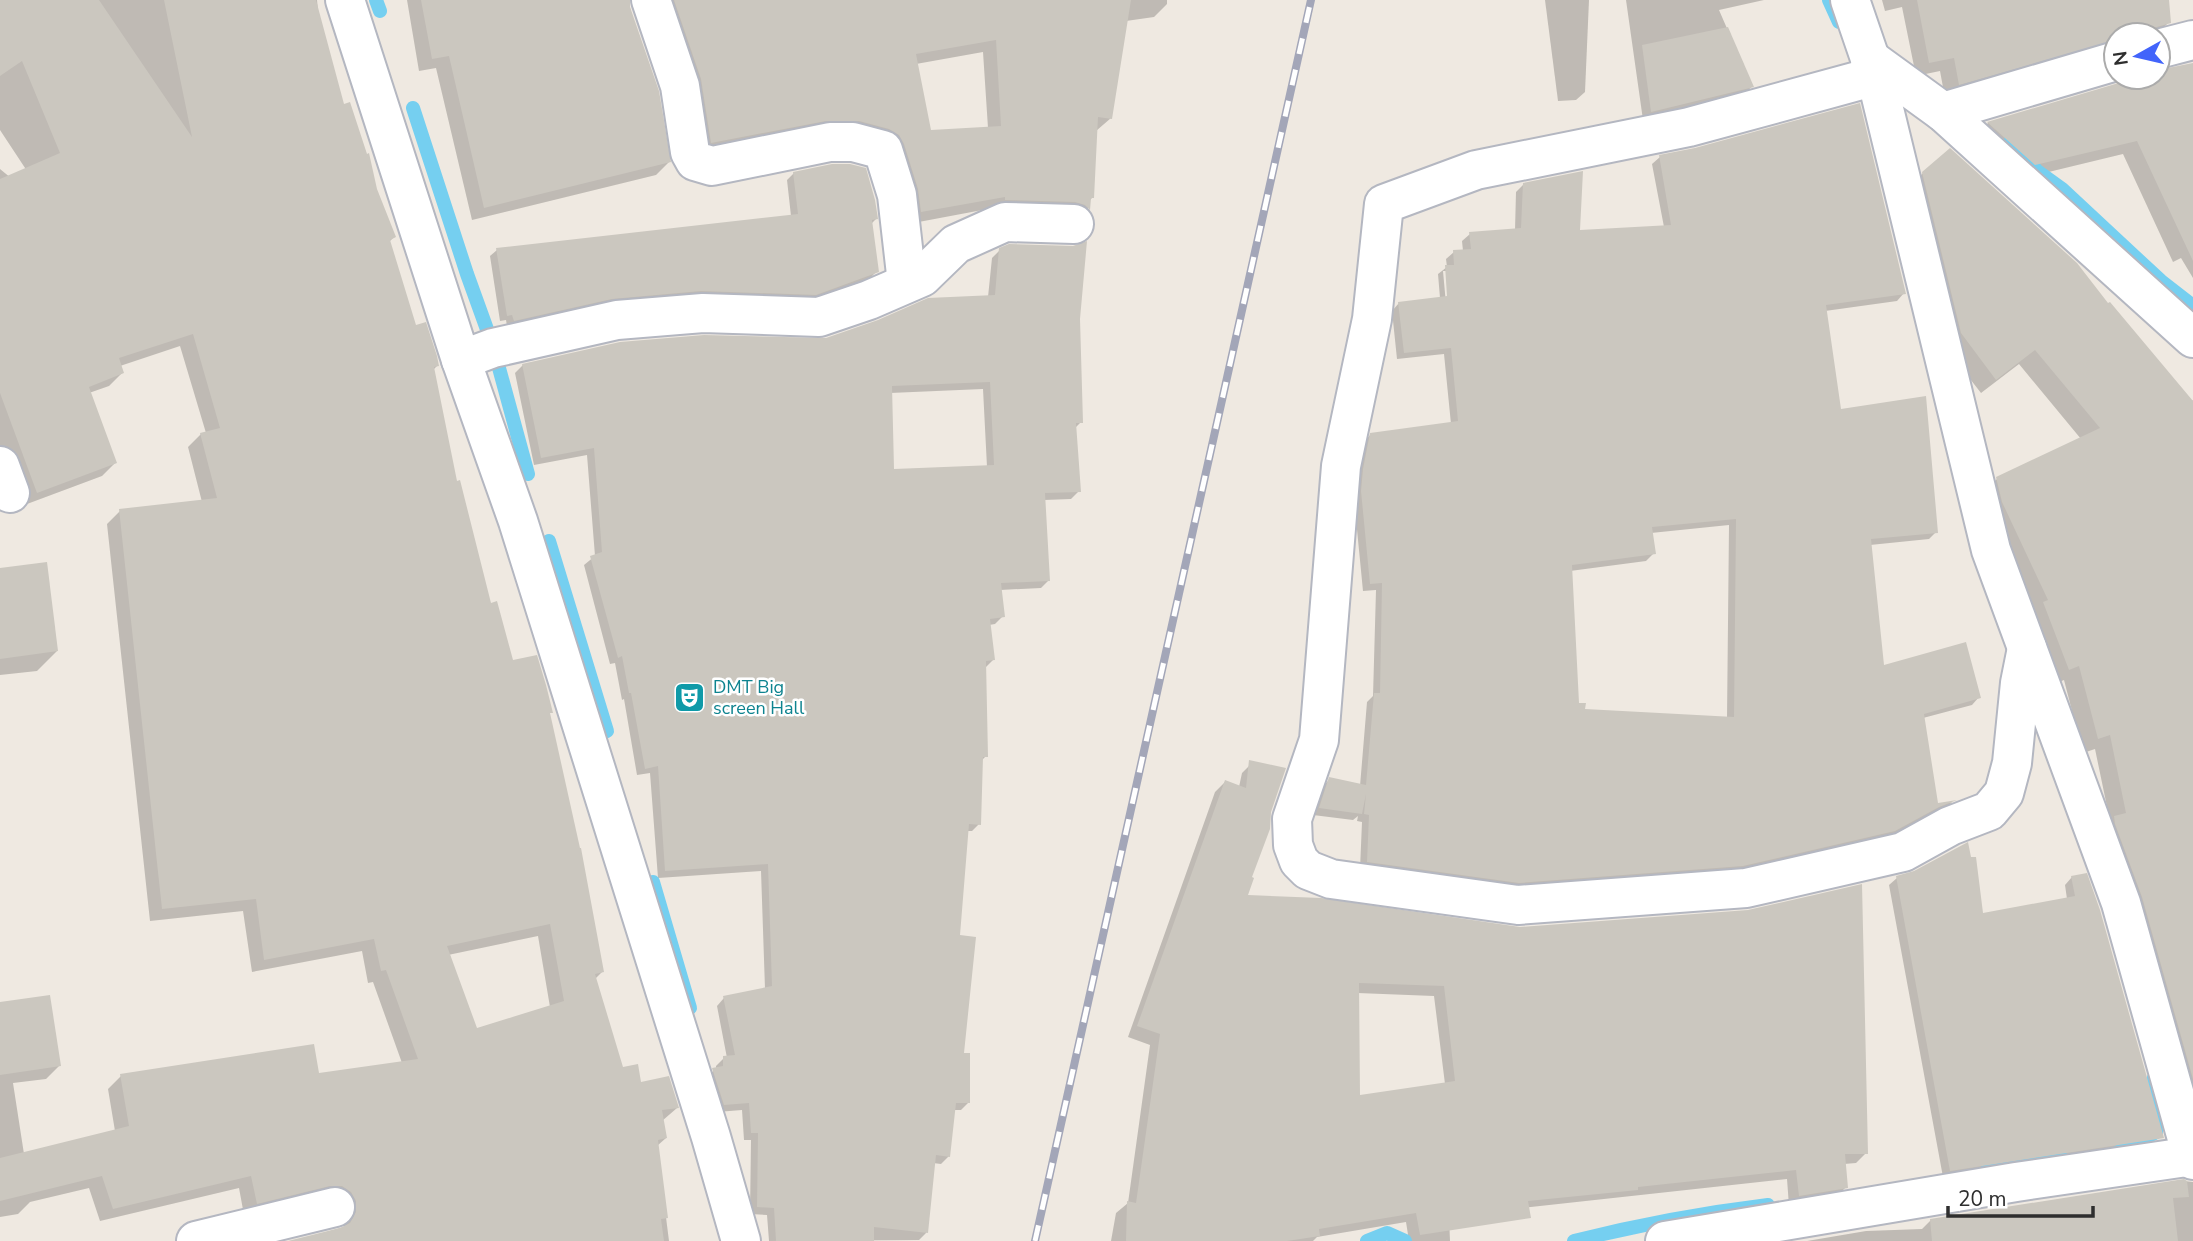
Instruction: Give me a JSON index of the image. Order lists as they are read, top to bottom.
{
  "places": {
    "theatre": ["DMT Big screen Hall"]
  },
  "scale_bar": "20 m",
  "north": "left"
}
